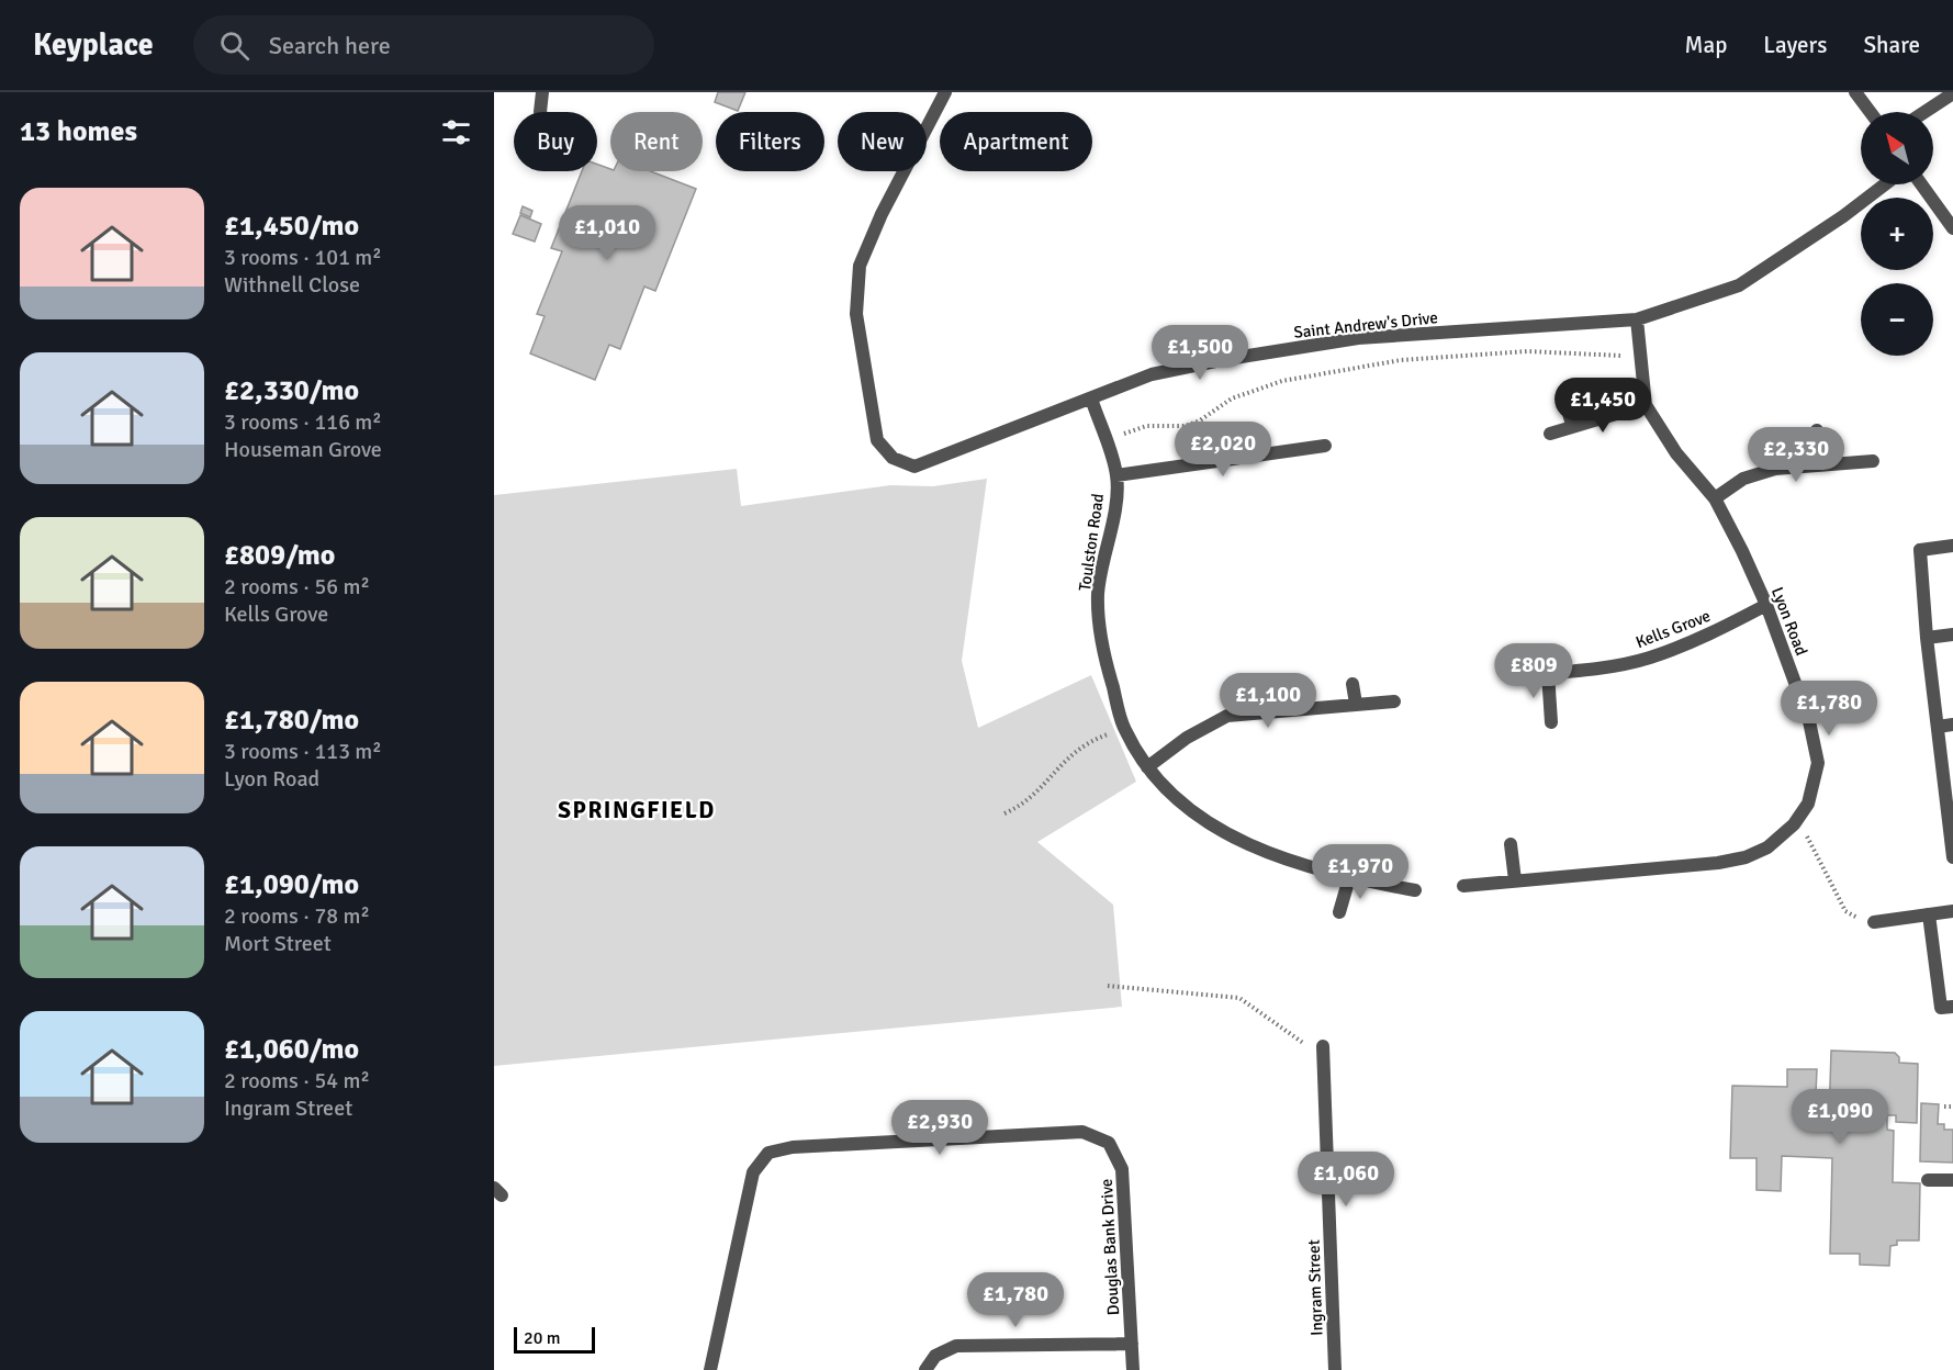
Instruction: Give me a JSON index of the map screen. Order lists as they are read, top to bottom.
{
  "streets": {
    "street": [
      "Saint Andrew's Drive",
      "Toulston Road",
      "Lyon Road",
      "Kells Grove",
      "Douglas Bank Drive",
      "Ingram Street"
    ]
  },
  "crossings": [
    ["Saint Andrew's Drive", "Toulston Road"],
    ["Saint Andrew's Drive", "Lyon Road"],
    ["Lyon Road", "Kells Grove"]
  ],
  "districts": ["SPRINGFIELD"],
  "scale_bar": "20 m",
  "north": "top left",
  "page": {
    "header": "Keyplace",
    "search": "Search here",
    "nav": ["Map", "Layers", "Share"],
    "heading": "13 homes",
    "map_buttons": ["+", "−"],
    "chip": [
      "Buy",
      "Rent",
      "Filters",
      "New",
      "Apartment"
    ],
    "list": [
      {
        "name": "£1,450/mo",
        "note": "3 rooms · 101 m² · Withnell Close"
      },
      {
        "name": "£2,330/mo",
        "note": "3 rooms · 116 m² · Houseman Grove"
      },
      {
        "name": "£809/mo",
        "note": "2 rooms · 56 m² · Kells Grove"
      },
      {
        "name": "£1,780/mo",
        "note": "3 rooms · 113 m² · Lyon Road"
      },
      {
        "name": "£1,090/mo",
        "note": "2 rooms · 78 m² · Mort Street"
      },
      {
        "name": "£1,060/mo",
        "note": "2 rooms · 54 m² · Ingram Street"
      }
    ],
    "price": [
      "£1,010",
      "£1,500",
      "£1,450",
      "£2,020",
      "£2,330",
      "£809",
      "£1,100",
      "£1,780",
      "£1,970",
      "£1,090",
      "£2,930",
      "£1,060",
      "£1,780"
    ],
    "scale": "20 m"
  }
}
